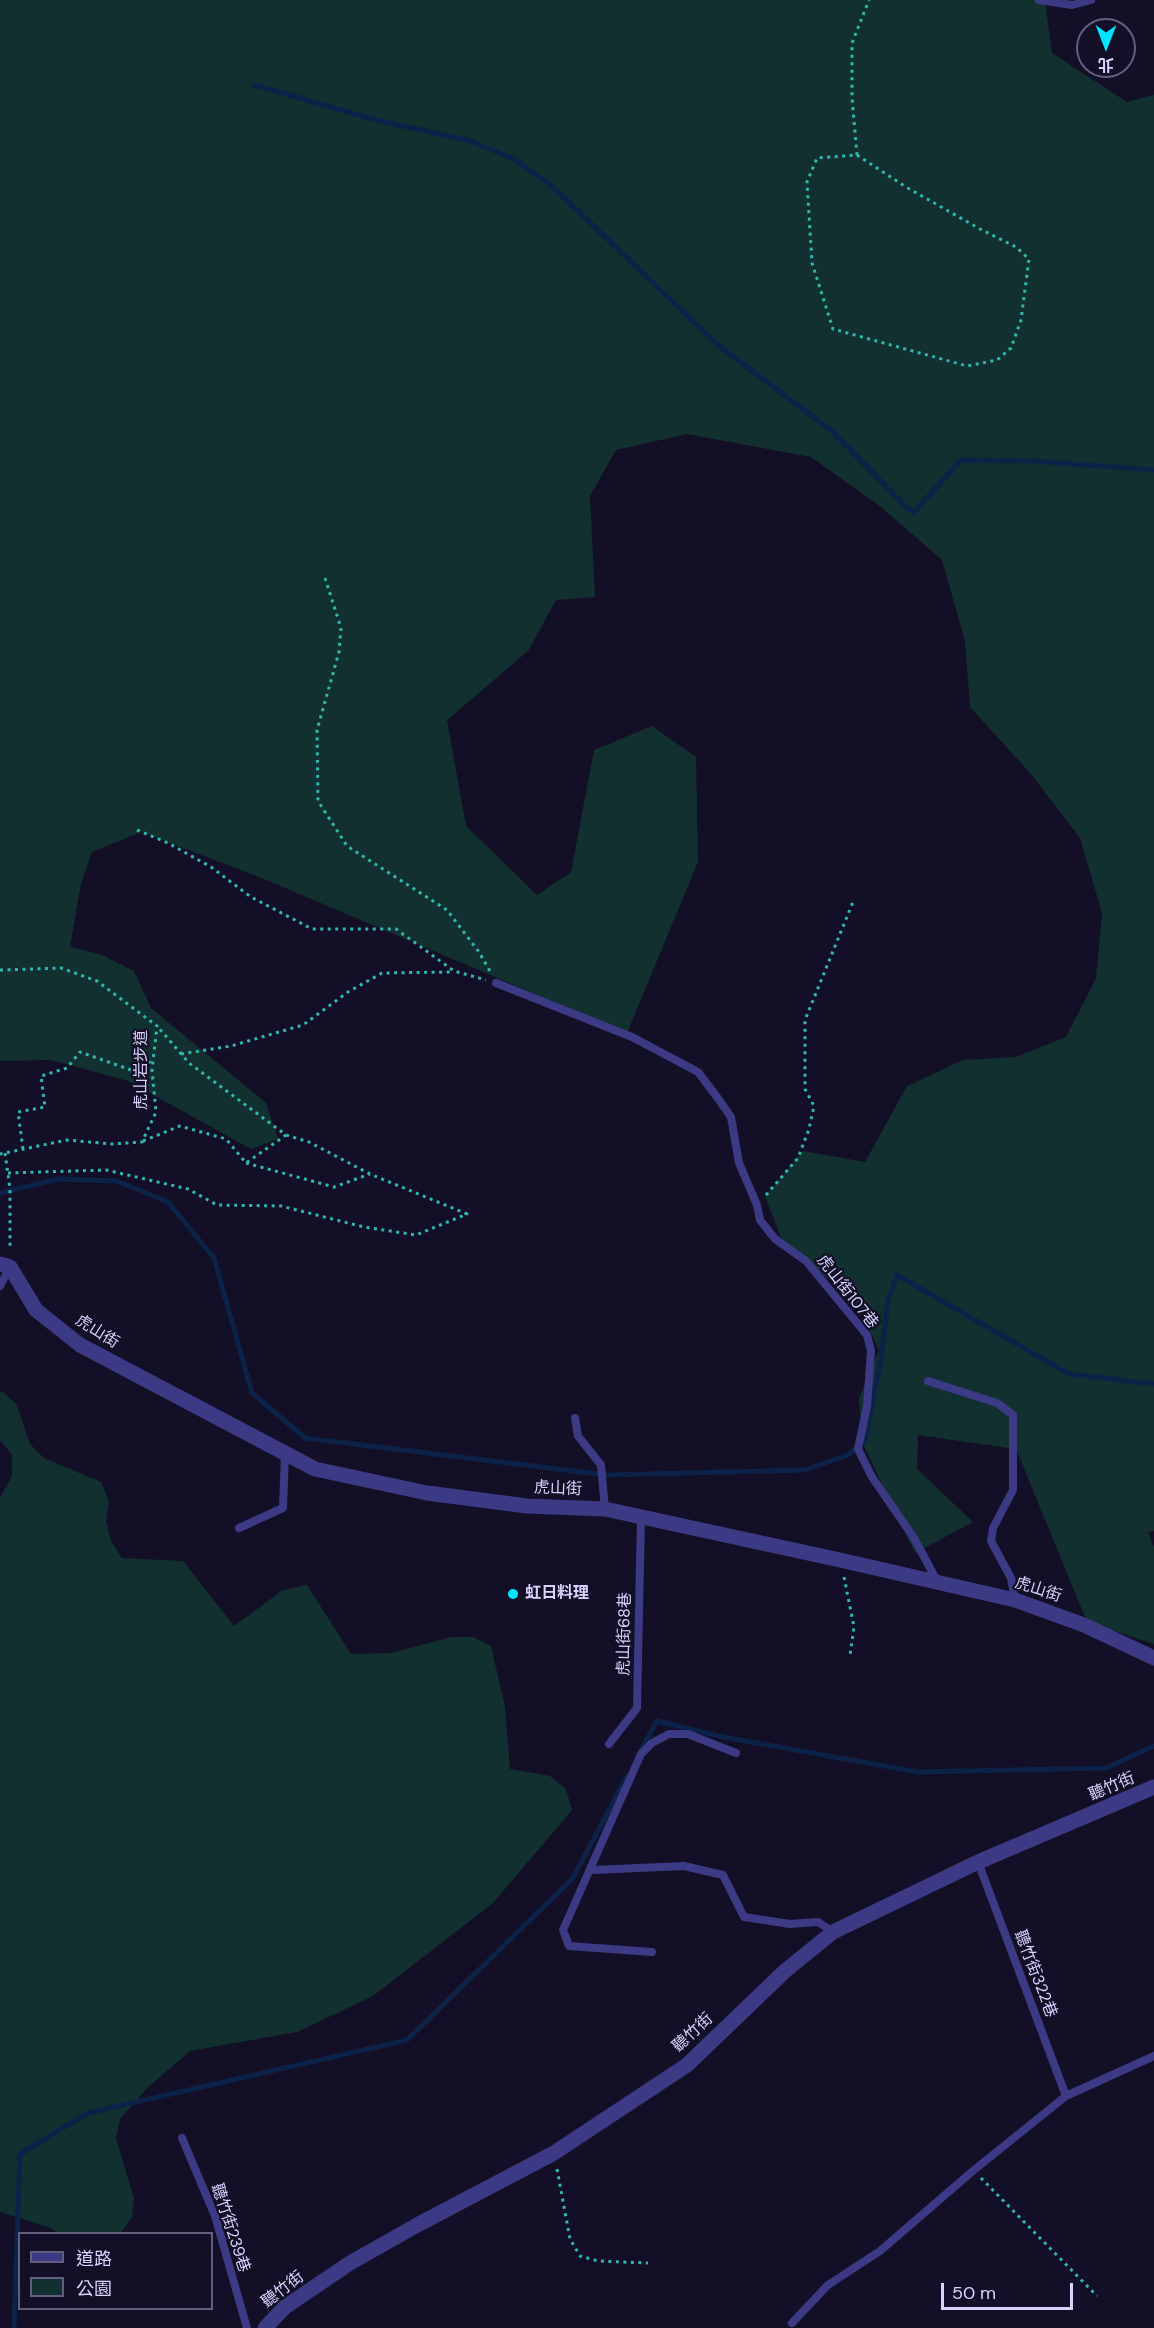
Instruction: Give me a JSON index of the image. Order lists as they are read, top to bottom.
{
  "streets": {
    "street": ["虎山街", "聽竹街"],
    "lane": [
      "虎山街107巷",
      "虎山街68巷",
      "聽竹街322巷",
      "聽竹街239巷"
    ],
    "path": ["虎山岩步道"]
  },
  "crossings": [
    ["虎山街107巷", "虎山街"],
    ["虎山街", "虎山街68巷"],
    ["聽竹街", "聽竹街322巷"]
  ],
  "places": ["虹日料理"],
  "legend": ["道路", "公園"],
  "scale_bar": "50 m",
  "north": "bottom"
}
